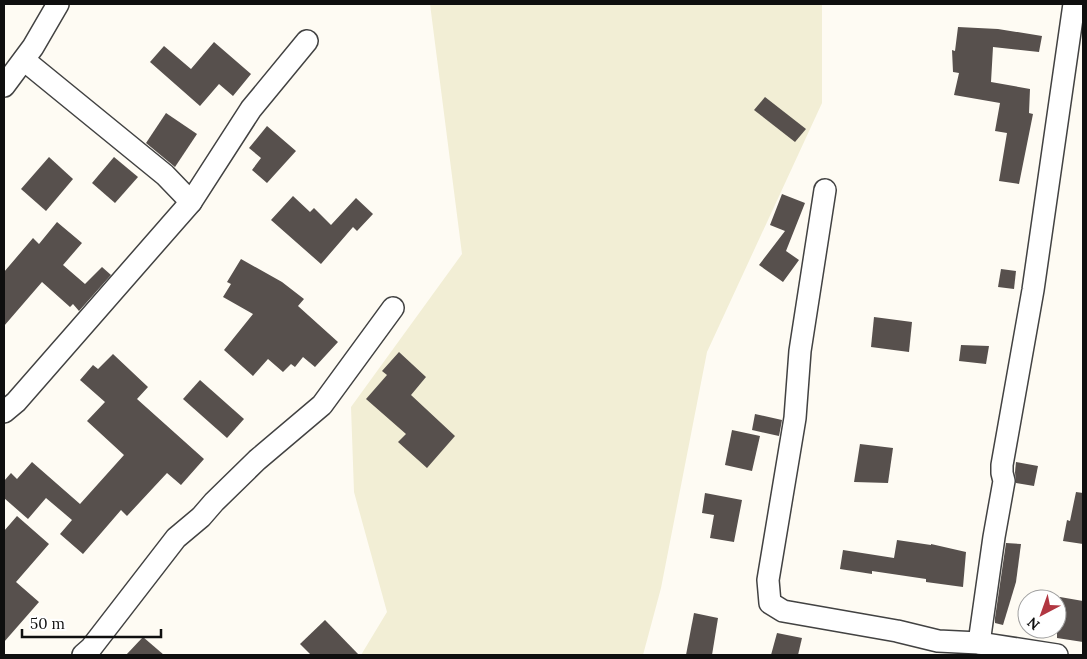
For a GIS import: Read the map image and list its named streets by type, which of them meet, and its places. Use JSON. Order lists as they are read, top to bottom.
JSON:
{
  "scale_bar": "50 m",
  "north": "bottom left"
}
